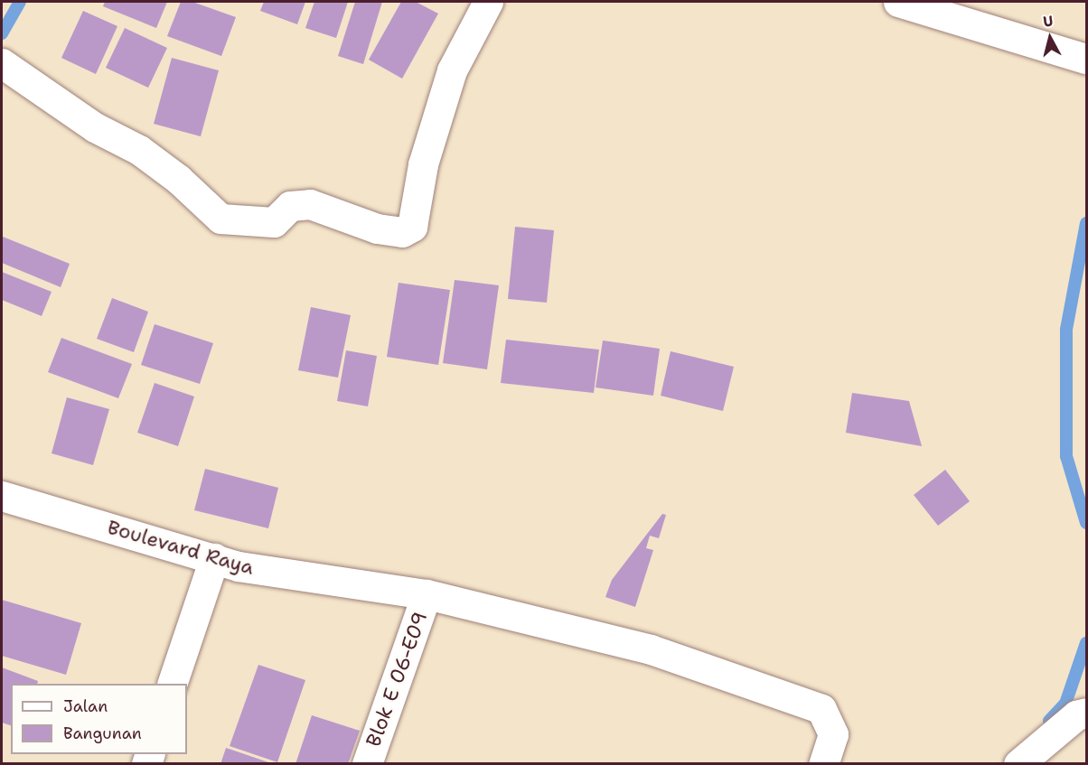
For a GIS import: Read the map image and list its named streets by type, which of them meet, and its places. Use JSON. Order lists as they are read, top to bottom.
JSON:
{
  "streets": {
    "street": ["Boulevard Raya", "Blok E 06-E09"]
  },
  "crossings": [
    ["Boulevard Raya", "Blok E 06-E09"]
  ],
  "legend": ["Jalan", "Bangunan"],
  "north": "top"
}
